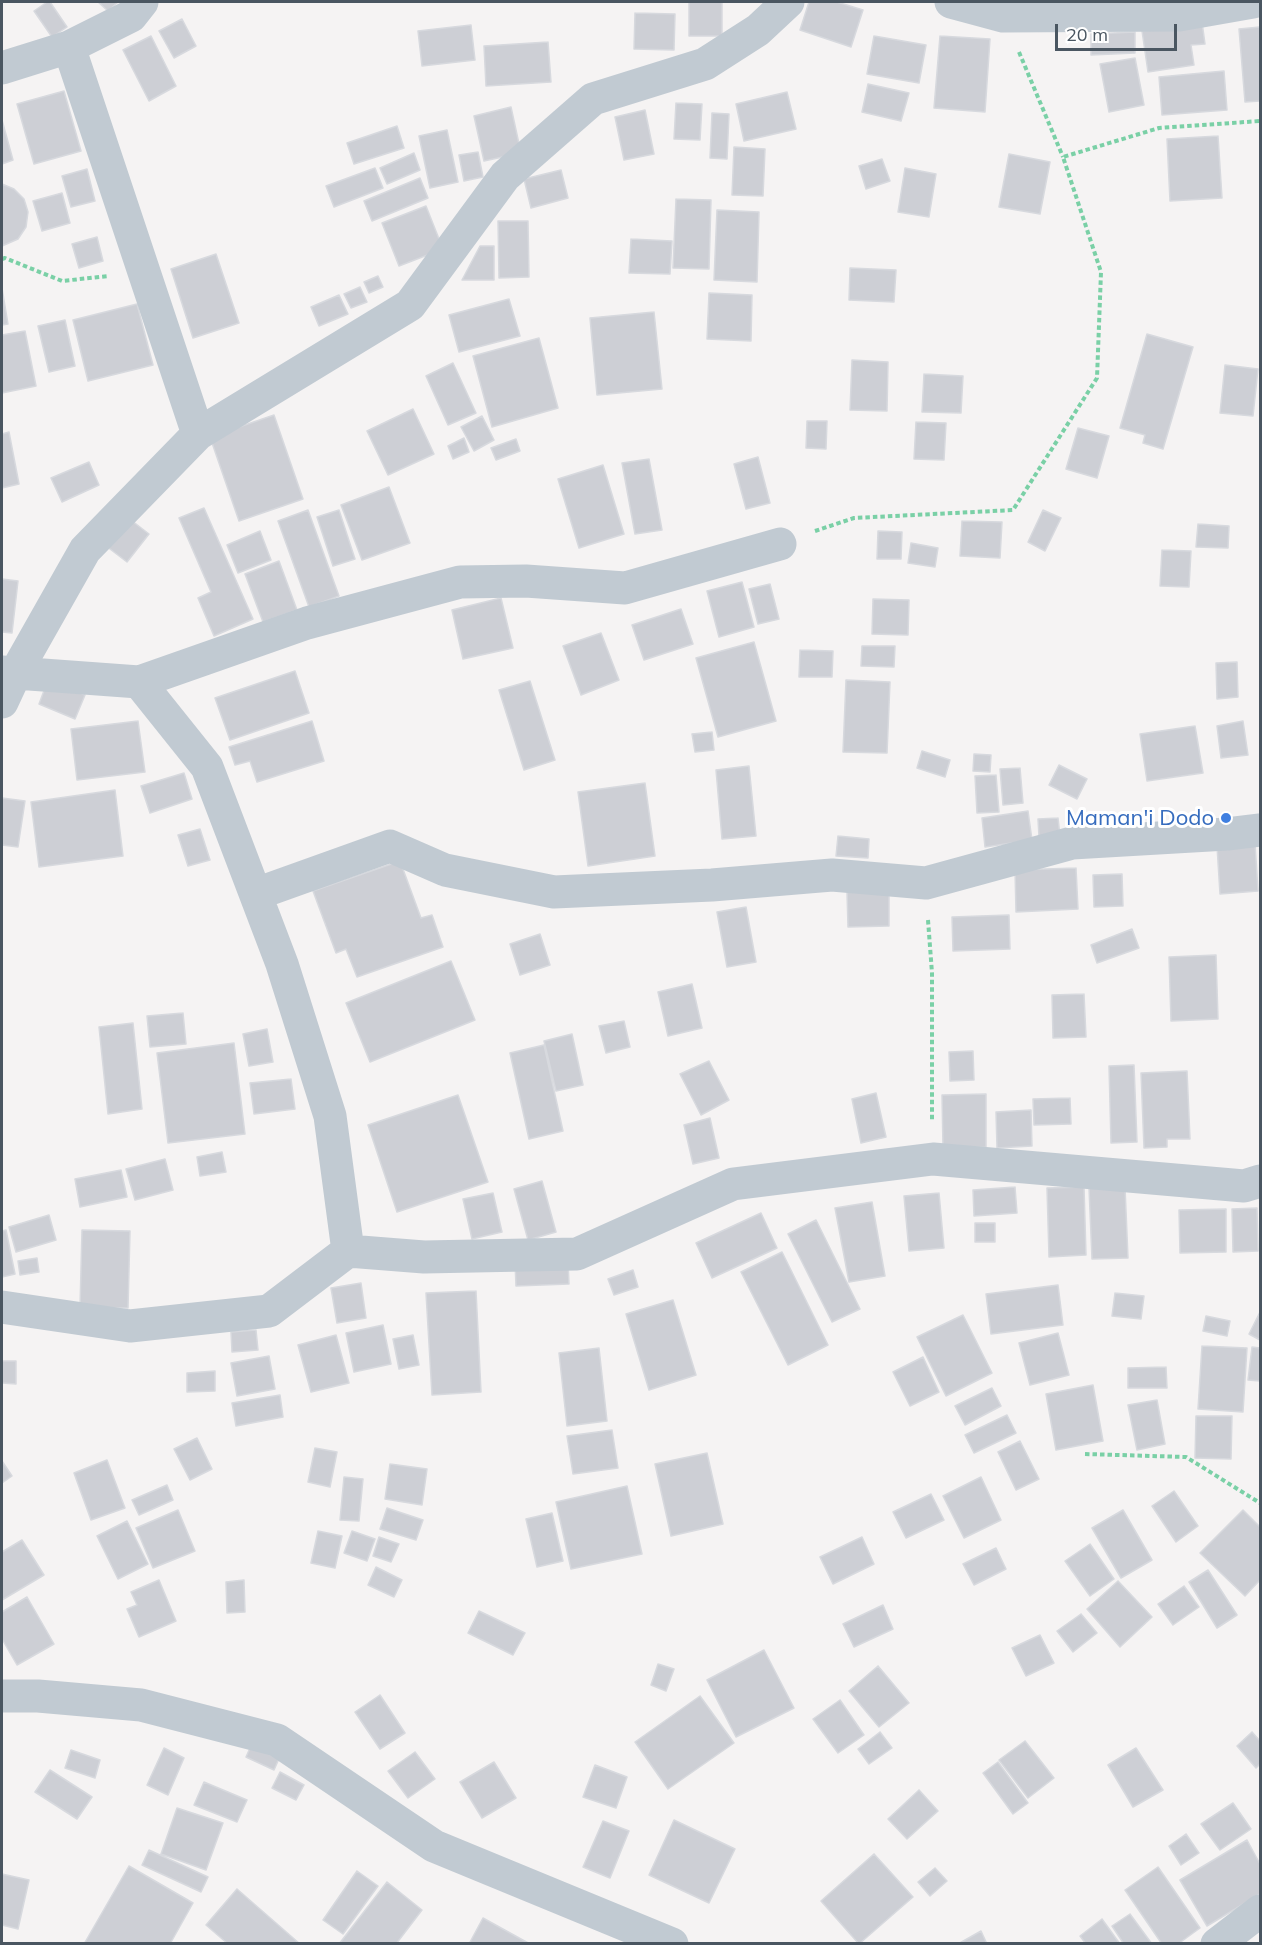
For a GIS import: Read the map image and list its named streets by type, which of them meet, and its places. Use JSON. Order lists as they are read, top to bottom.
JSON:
{
  "places": ["Maman'i Dodo"],
  "scale_bar": "20 m"
}
